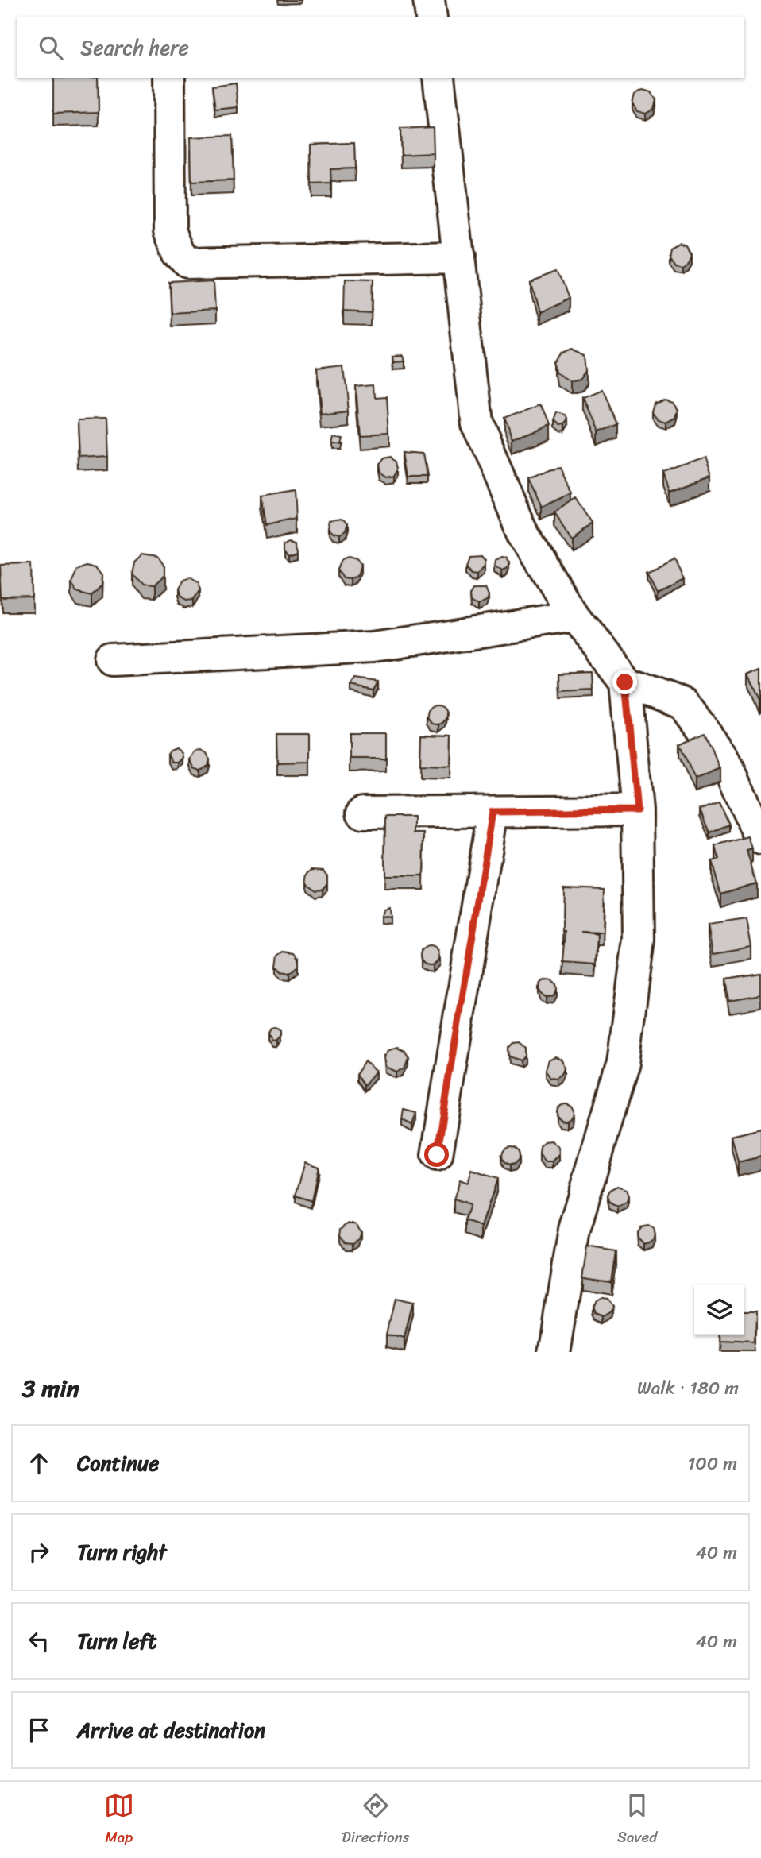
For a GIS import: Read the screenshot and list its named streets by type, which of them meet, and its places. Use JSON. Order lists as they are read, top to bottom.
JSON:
{
  "page": {
    "search": "Search here",
    "heading": ["3 min", "Walk · 180 m"],
    "list": [
      ["Continue", "100 m"],
      ["Turn right", "40 m"],
      ["Turn left", "40 m"],
      "Arrive at destination"
    ],
    "nav": ["Map", "Directions", "Saved"]
  }
}
